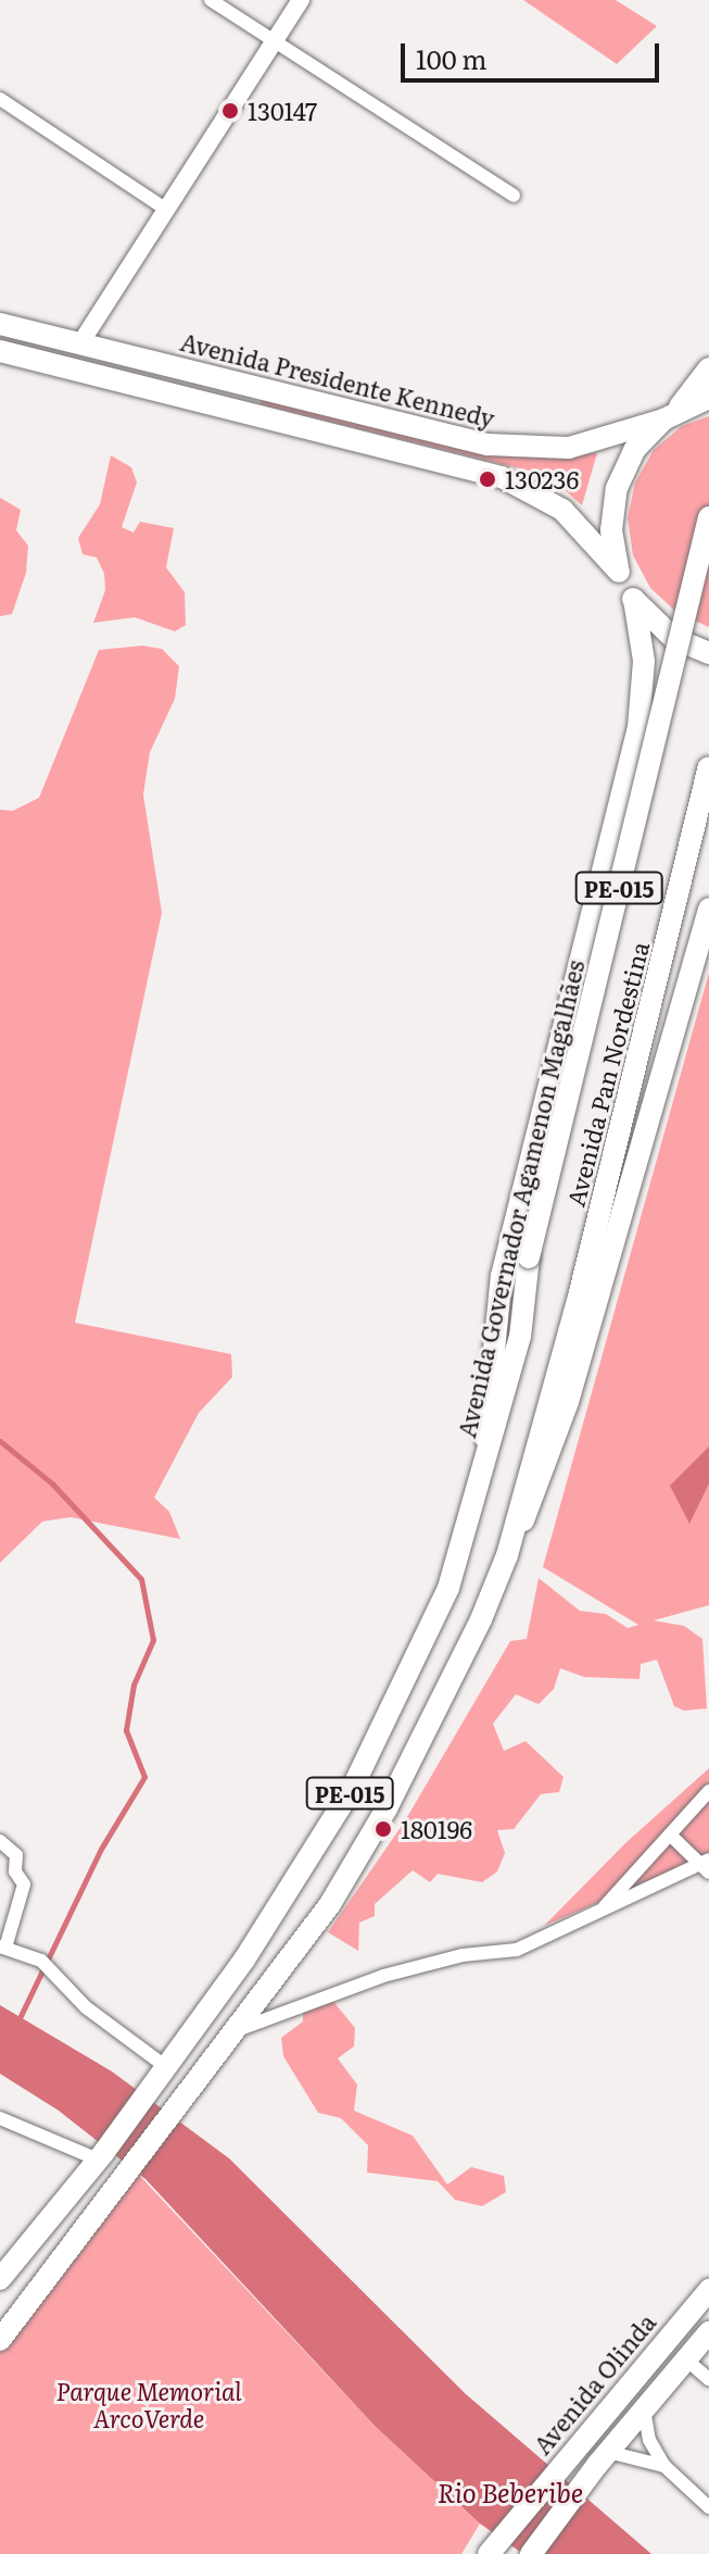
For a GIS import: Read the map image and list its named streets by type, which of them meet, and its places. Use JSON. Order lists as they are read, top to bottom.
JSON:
{
  "streets": {
    "main road": [
      "Avenida Presidente Kennedy",
      "PE-015",
      "Avenida Pan Nordestina",
      "Avenida Governador Agamenon Magalhães",
      "Avenida Olinda"
    ]
  },
  "crossings": [
    ["PE-015", "Avenida Pan Nordestina"]
  ],
  "water": ["Rio Beberibe"],
  "parks": ["Parque Memorial ArcoVerde"],
  "places": ["130147", "130236", "180196"],
  "scale_bar": "100 m"
}
